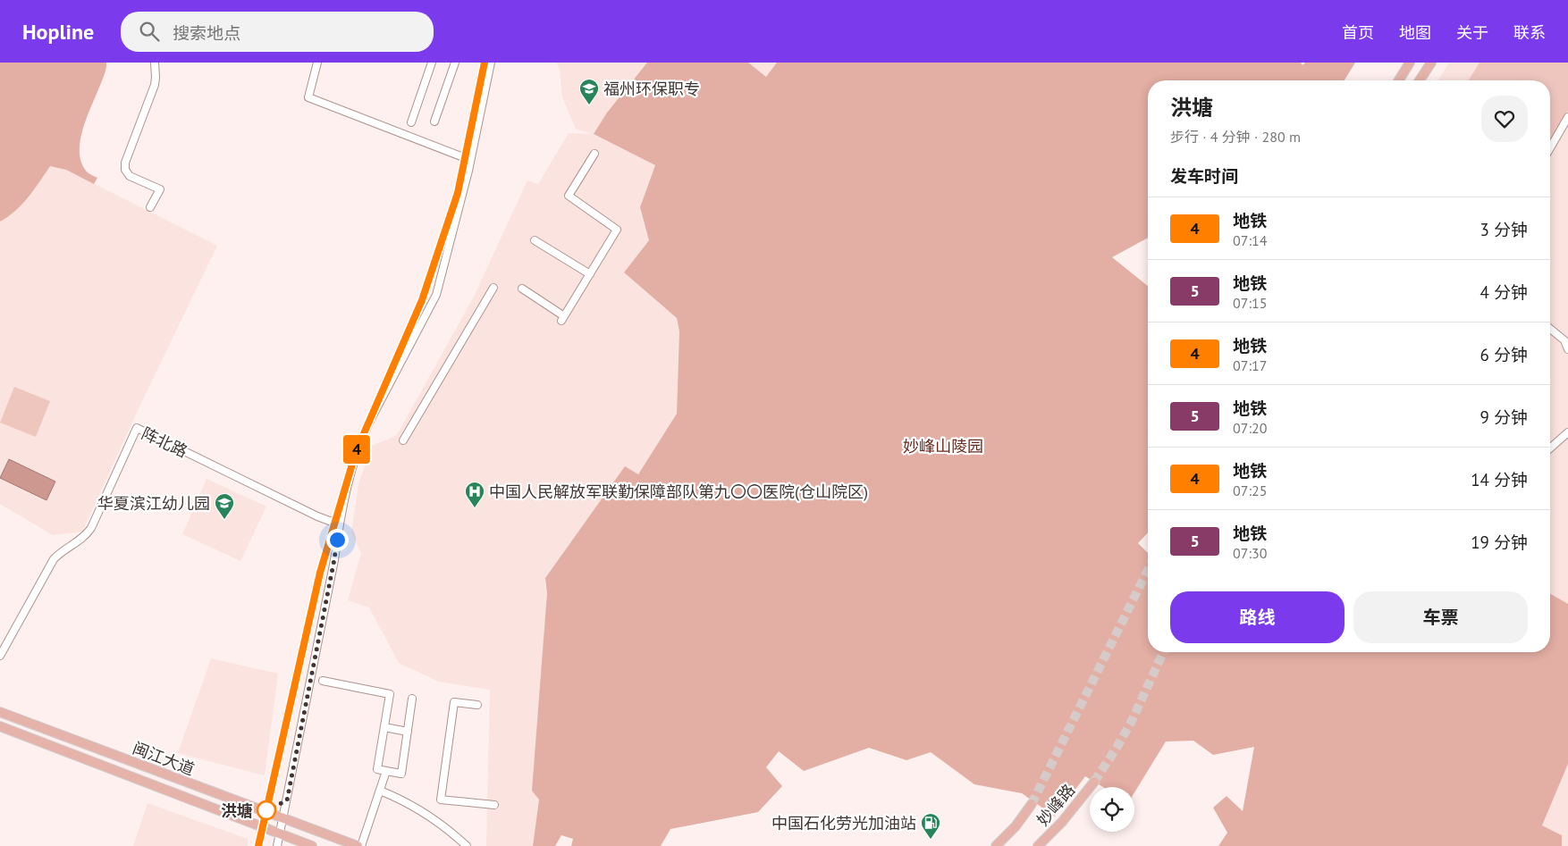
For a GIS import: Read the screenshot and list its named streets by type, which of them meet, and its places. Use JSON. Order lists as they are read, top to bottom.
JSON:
{
  "streets": {
    "main road": ["闽江大道", "妙峰路"],
    "street": ["阵北路"]
  },
  "parks": ["妙峰山陵园"],
  "places": {
    "school or university": ["福州环保职专", "华夏滨江幼儿园"],
    "hospital": ["中国人民解放军联勤保障部队第九〇〇医院(仓山院区)"],
    "other": ["洪塘"],
    "fuel station": ["中国石化劳光加油站"]
  },
  "lines": ["metro line 4"],
  "page": {
    "header": "Hopline",
    "search": "搜索地点",
    "nav": [
      "首页",
      "地图",
      "关于",
      "联系"
    ],
    "on_map": "4",
    "heading": [
      ["洪塘", "步行 · 4 分钟 · 280 m"],
      "发车时间"
    ],
    "list": [
      {
        "mark": "4",
        "name": "地铁",
        "note": "07:14",
        "value": "3 分钟"
      },
      {
        "mark": "5",
        "name": "地铁",
        "note": "07:15",
        "value": "4 分钟"
      },
      {
        "mark": "4",
        "name": "地铁",
        "note": "07:17",
        "value": "6 分钟"
      },
      {
        "mark": "5",
        "name": "地铁",
        "note": "07:20",
        "value": "9 分钟"
      },
      {
        "mark": "4",
        "name": "地铁",
        "note": "07:25",
        "value": "14 分钟"
      },
      {
        "mark": "5",
        "name": "地铁",
        "note": "07:30",
        "value": "19 分钟"
      }
    ],
    "buttons": ["路线", "车票"]
  }
}
